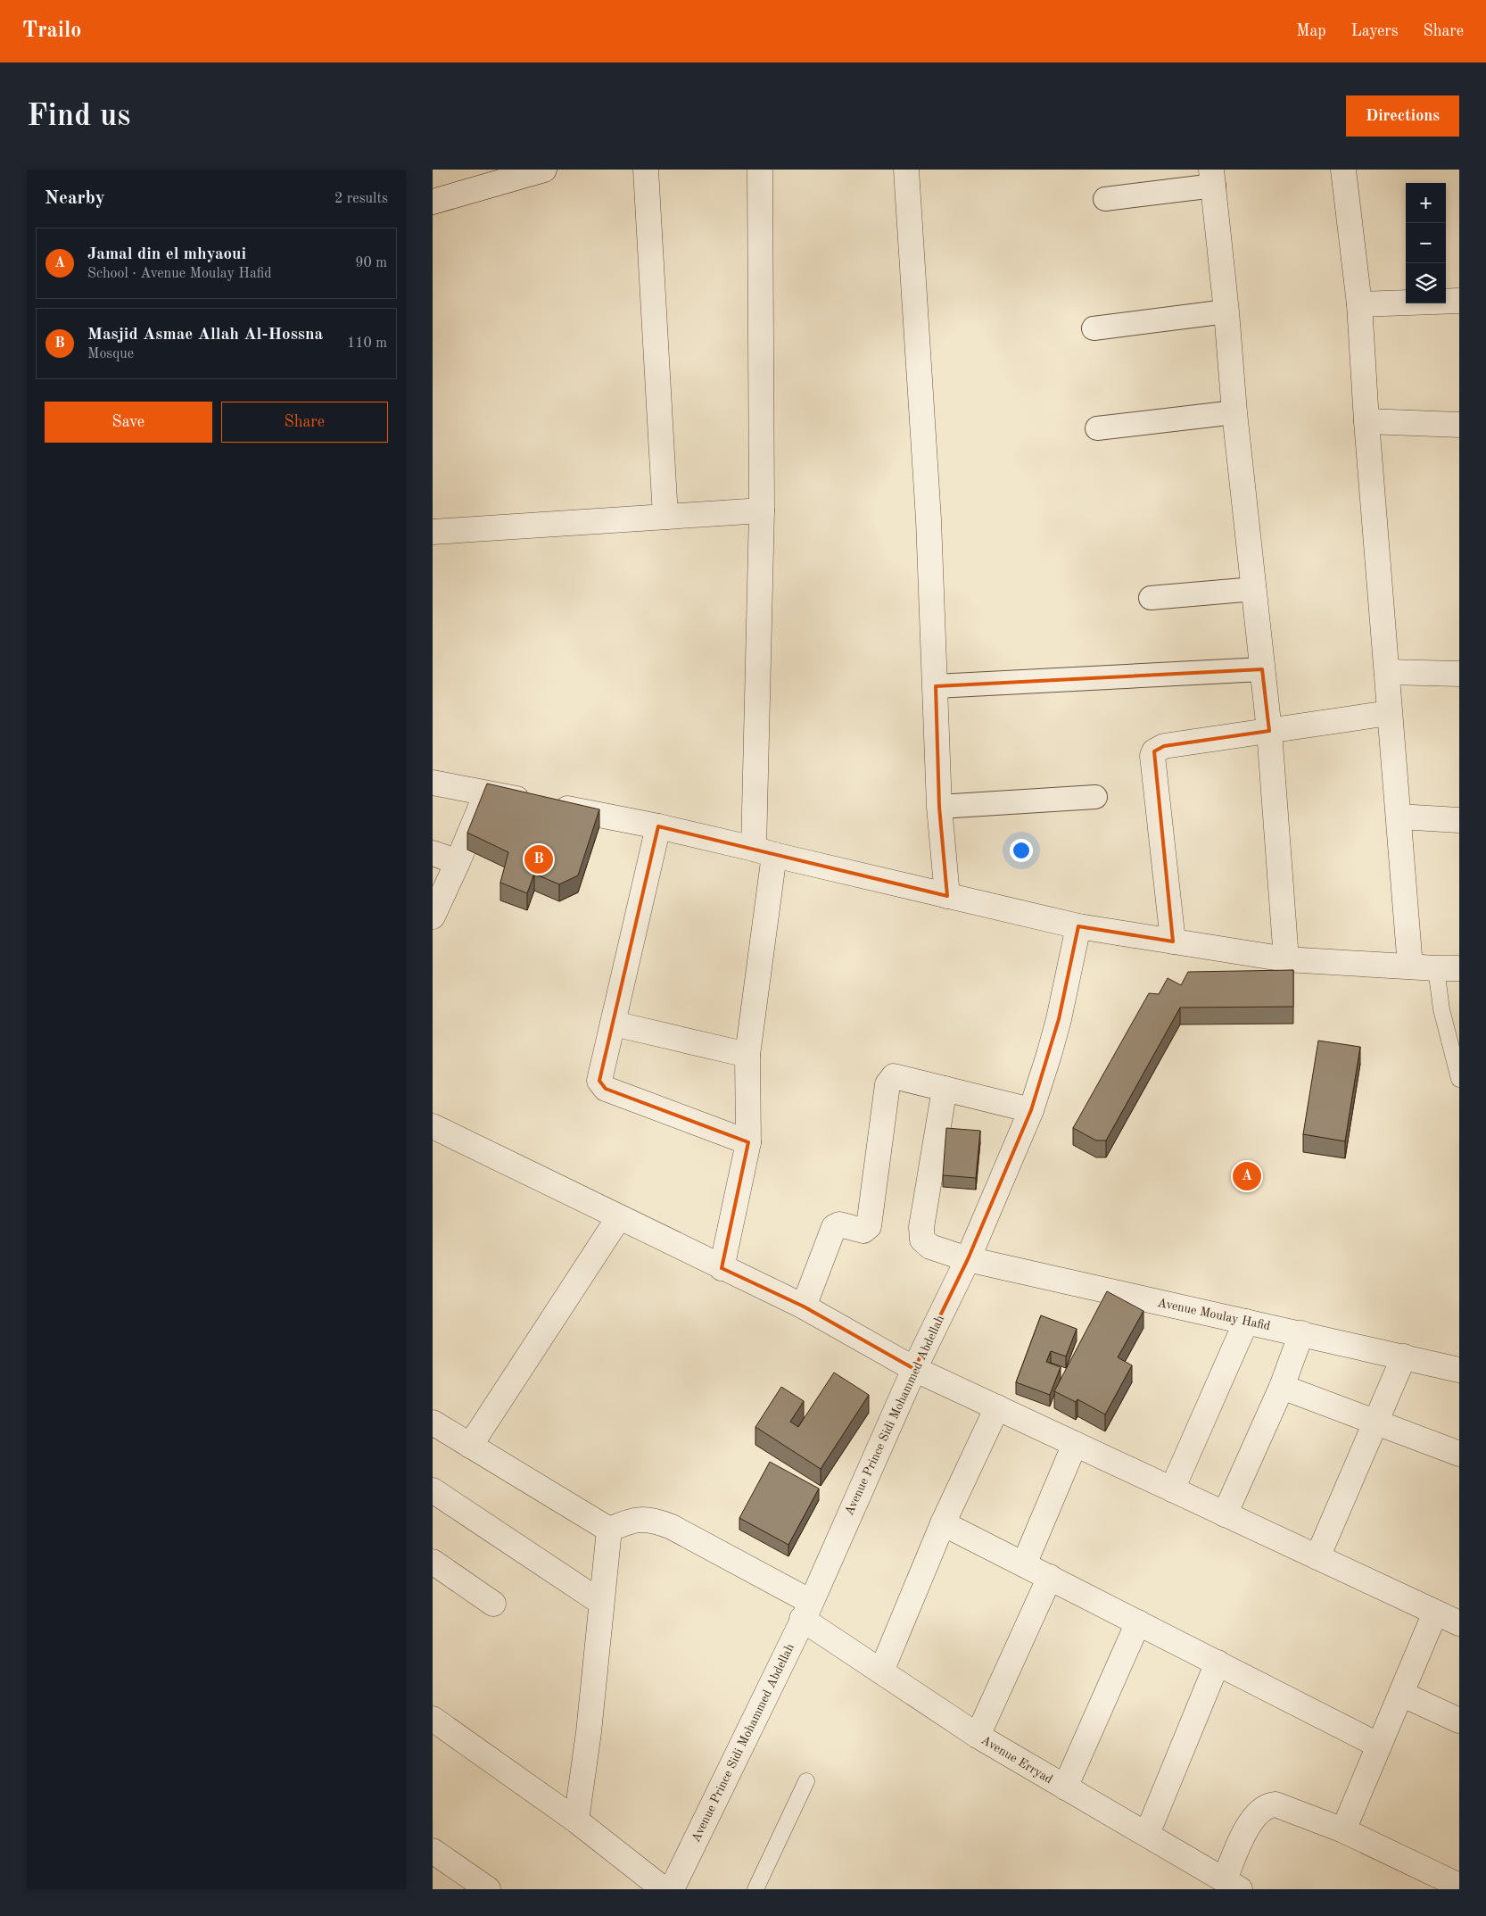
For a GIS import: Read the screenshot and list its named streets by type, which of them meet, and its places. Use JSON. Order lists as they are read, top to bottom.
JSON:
{
  "streets": {
    "street": ["Avenue Moulay Hafid", "Avenue Prince Sidi Mohammed Abdellah", "Avenue Erryad"]
  },
  "crossings": [
    ["Avenue Moulay Hafid", "Avenue Prince Sidi Mohammed Abdellah"],
    ["Avenue Prince Sidi Mohammed Abdellah", "Avenue Erryad"]
  ],
  "page": {
    "header": "Trailo",
    "nav": ["Map", "Layers", "Share"],
    "buttons": [
      "Directions",
      ["Save", "Share"]
    ],
    "title": "Find us",
    "heading": ["Nearby", "2 results"],
    "map_buttons": ["+", "−"],
    "list": [
      {
        "mark": "A",
        "name": "Jamal din el mhyaoui",
        "note": "School · Avenue Moulay Hafid",
        "value": "90 m"
      },
      {
        "mark": "B",
        "name": "Masjid Asmae Allah Al-Hossna",
        "note": "Mosque",
        "value": "110 m"
      }
    ],
    "pins": ["B", "A"]
  }
}
